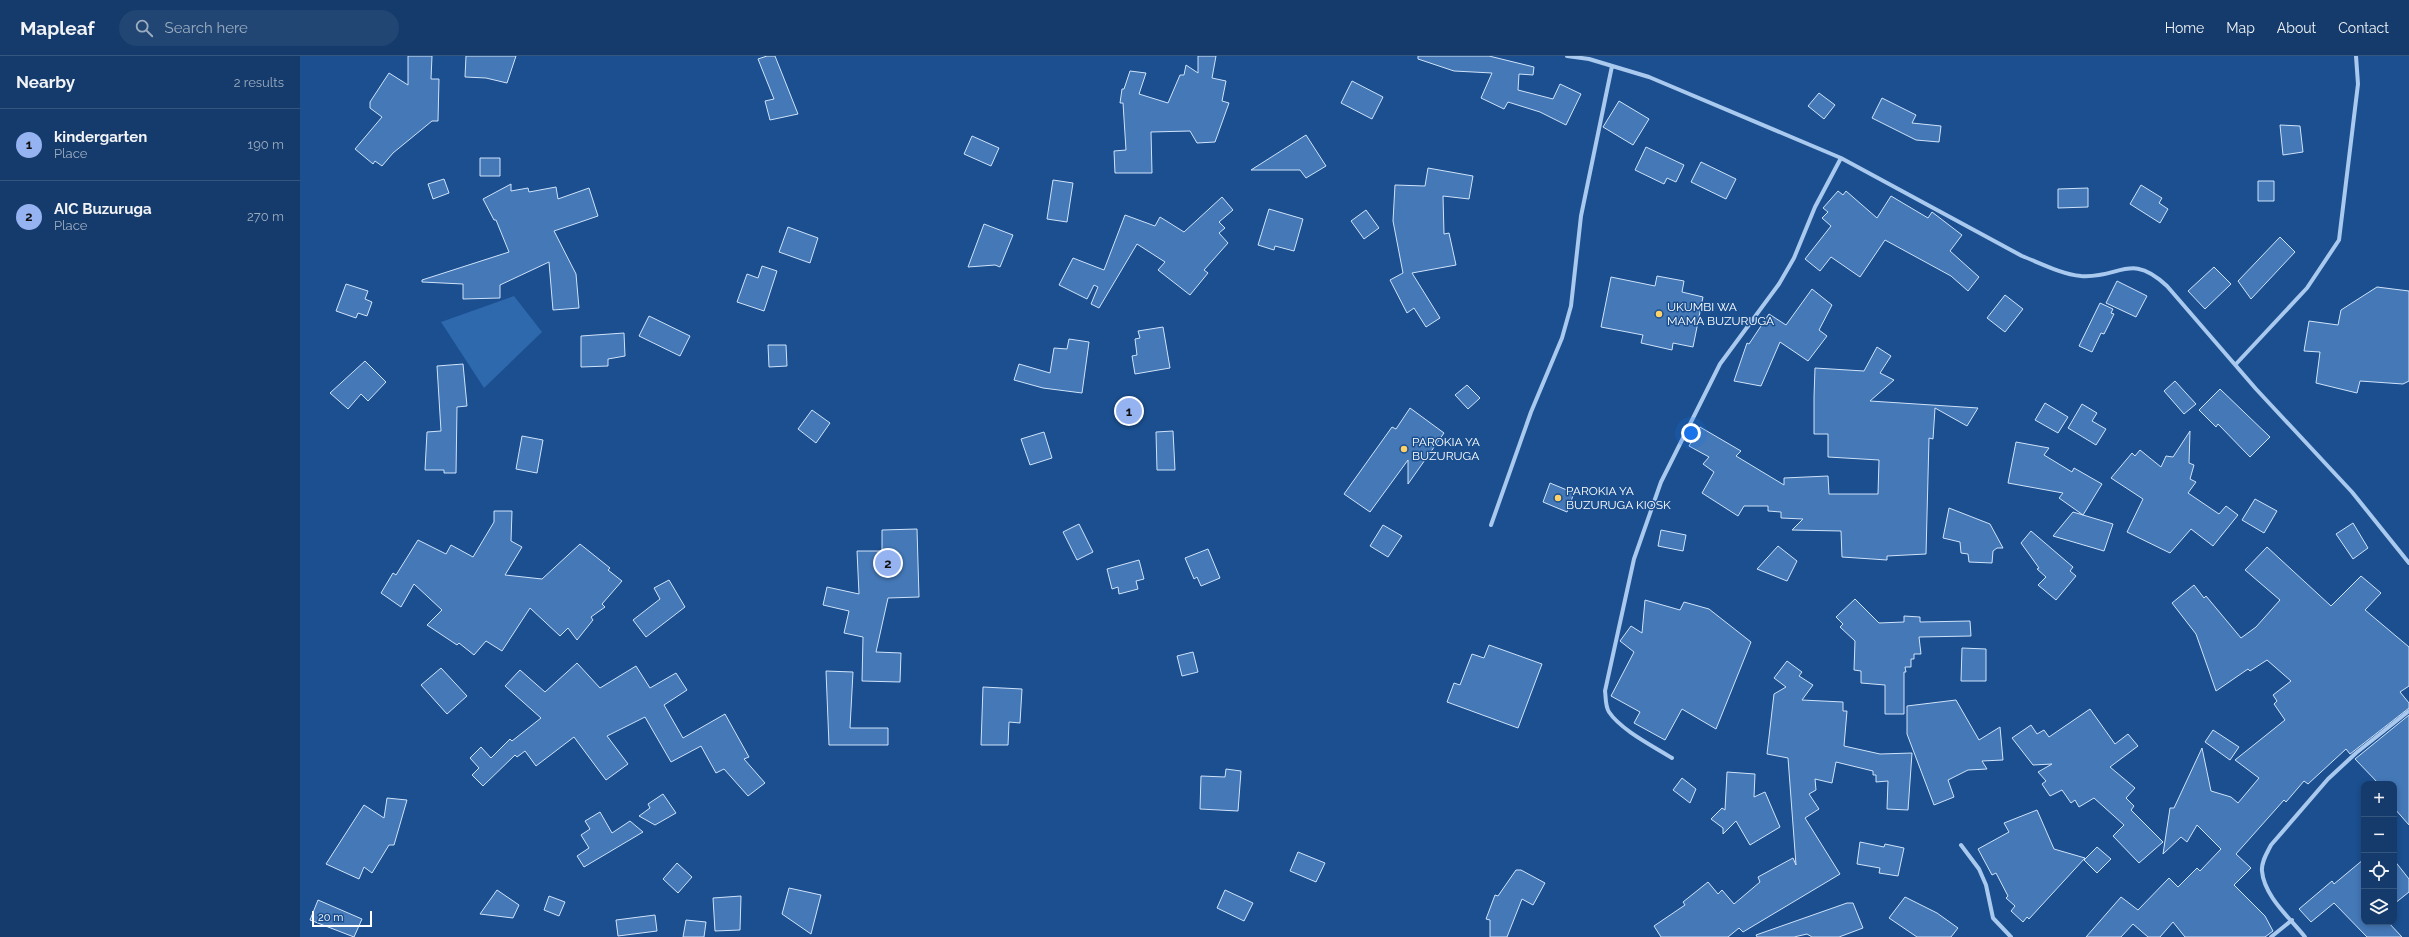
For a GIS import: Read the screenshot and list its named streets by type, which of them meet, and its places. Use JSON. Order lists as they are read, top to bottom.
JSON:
{
  "places": ["UKUMBI WA MAMA BUZURUGA", "PAROKIA YA BUZURUGA", "PAROKIA YA BUZURUGA KIOSK"],
  "scale_bar": "20 m",
  "page": {
    "header": "Mapleaf",
    "search": "Search here",
    "nav": [
      "Home",
      "Map",
      "About",
      "Contact"
    ],
    "heading": ["Nearby", "2 results"],
    "list": [
      {
        "mark": "1",
        "name": "kindergarten",
        "note": "Place",
        "value": "190 m"
      },
      {
        "mark": "2",
        "name": "AIC Buzuruga",
        "note": "Place",
        "value": "270 m"
      }
    ],
    "pins": ["1", "2"],
    "map_buttons": ["+", "−"],
    "scale": "20 m"
  }
}
